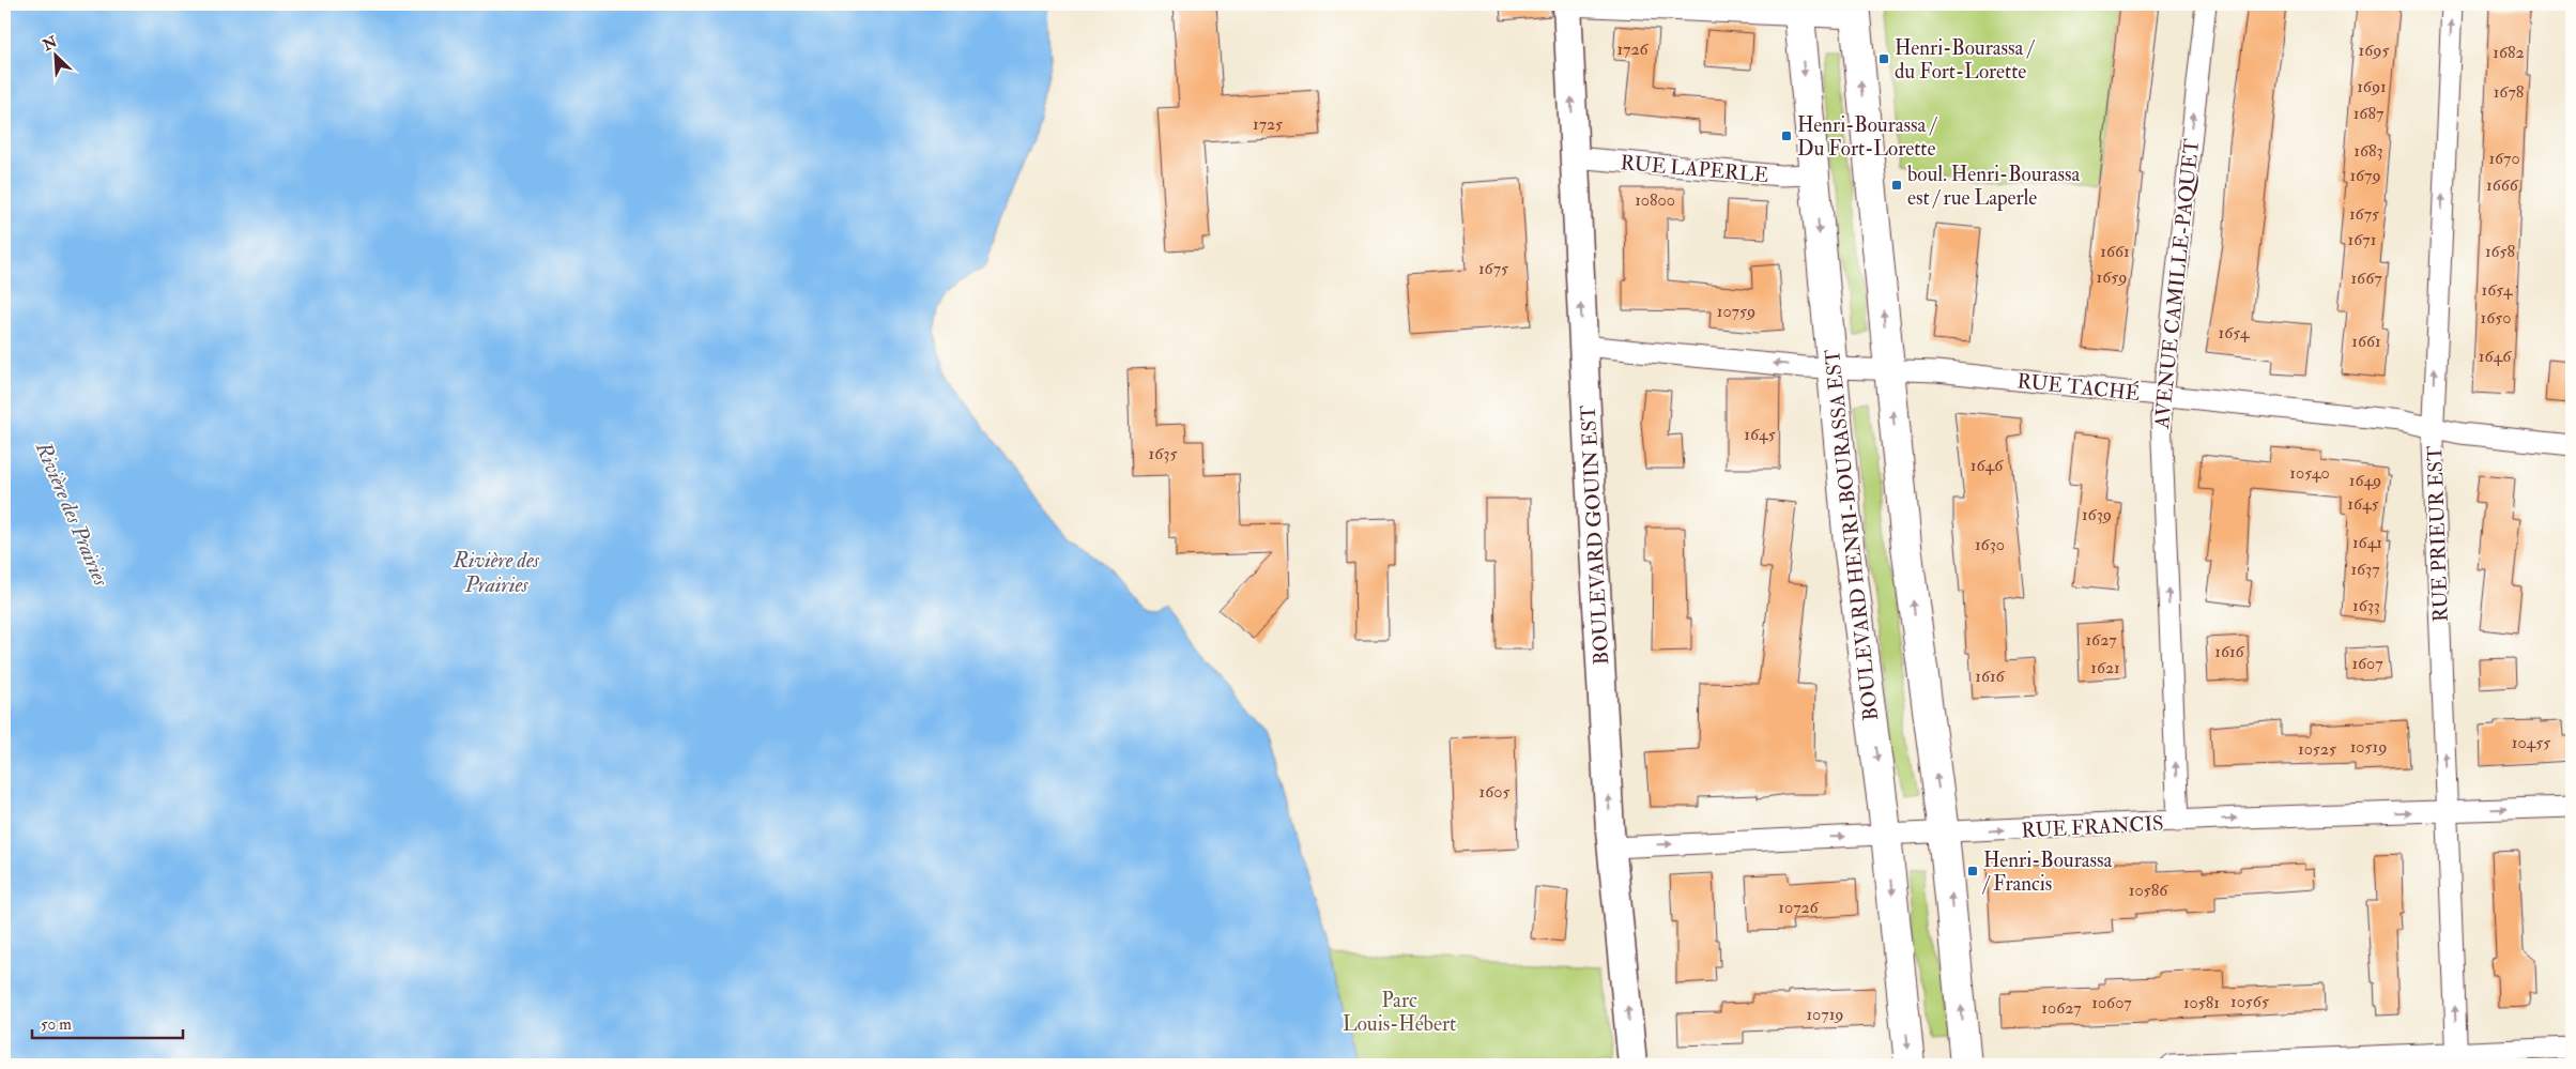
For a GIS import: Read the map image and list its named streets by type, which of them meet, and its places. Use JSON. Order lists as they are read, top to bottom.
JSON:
{
  "streets": {
    "main road": ["BOULEVARD HENRI-BOURASSA EST"],
    "street": [
      "RUE LAPERLE",
      "AVENUE CAMILLE-PAQUET",
      "RUE TACHÉ",
      "RUE PRIEUR EST",
      "BOULEVARD GOUIN EST",
      "RUE FRANCIS"
    ]
  },
  "crossings": [
    ["RUE LAPERLE", "BOULEVARD GOUIN EST"],
    ["RUE LAPERLE", "BOULEVARD HENRI-BOURASSA EST"],
    ["AVENUE CAMILLE-PAQUET", "RUE TACHÉ"],
    ["AVENUE CAMILLE-PAQUET", "RUE FRANCIS"],
    ["RUE TACHÉ", "RUE PRIEUR EST"],
    ["RUE TACHÉ", "BOULEVARD GOUIN EST"],
    ["RUE TACHÉ", "BOULEVARD HENRI-BOURASSA EST"],
    ["RUE PRIEUR EST", "RUE FRANCIS"],
    ["BOULEVARD GOUIN EST", "RUE FRANCIS"],
    ["BOULEVARD HENRI-BOURASSA EST", "RUE FRANCIS"]
  ],
  "one_way": [
    "AVENUE CAMILLE-PAQUET",
    "RUE PRIEUR EST",
    "BOULEVARD GOUIN EST",
    "RUE FRANCIS"
  ],
  "water": ["Rivière des Prairies"],
  "parks": ["Parc Louis-Hébert"],
  "places": {
    "transit": [
      "Henri-Bourassa / du Fort-Lorette",
      "Henri-Bourassa / Du Fort-Lorette",
      "boul. Henri-Bourassa est / rue Laperle",
      "Henri-Bourassa / Francis"
    ]
  },
  "house_numbers": [
    "1726",
    "1695",
    "1682",
    "1691",
    "1678",
    "1687",
    "1725",
    "1683",
    "1670",
    "1679",
    "1666",
    "10800",
    "1675",
    "1671",
    "1661",
    "1658",
    "1675",
    "1659",
    "1667",
    "1654",
    "10759",
    "1650",
    "1654",
    "1661",
    "1646",
    "1645",
    "1635",
    "1646",
    "10540",
    "1649",
    "1645",
    "1639",
    "1641",
    "1630",
    "1637",
    "1633",
    "1627",
    "1616",
    "1607",
    "1621",
    "1616",
    "10455",
    "10519",
    "10525",
    "1605",
    "10586",
    "10726",
    "10565",
    "10607",
    "10581",
    "10627",
    "10719"
  ],
  "scale_bar": "50 m",
  "north": "top left"
}
